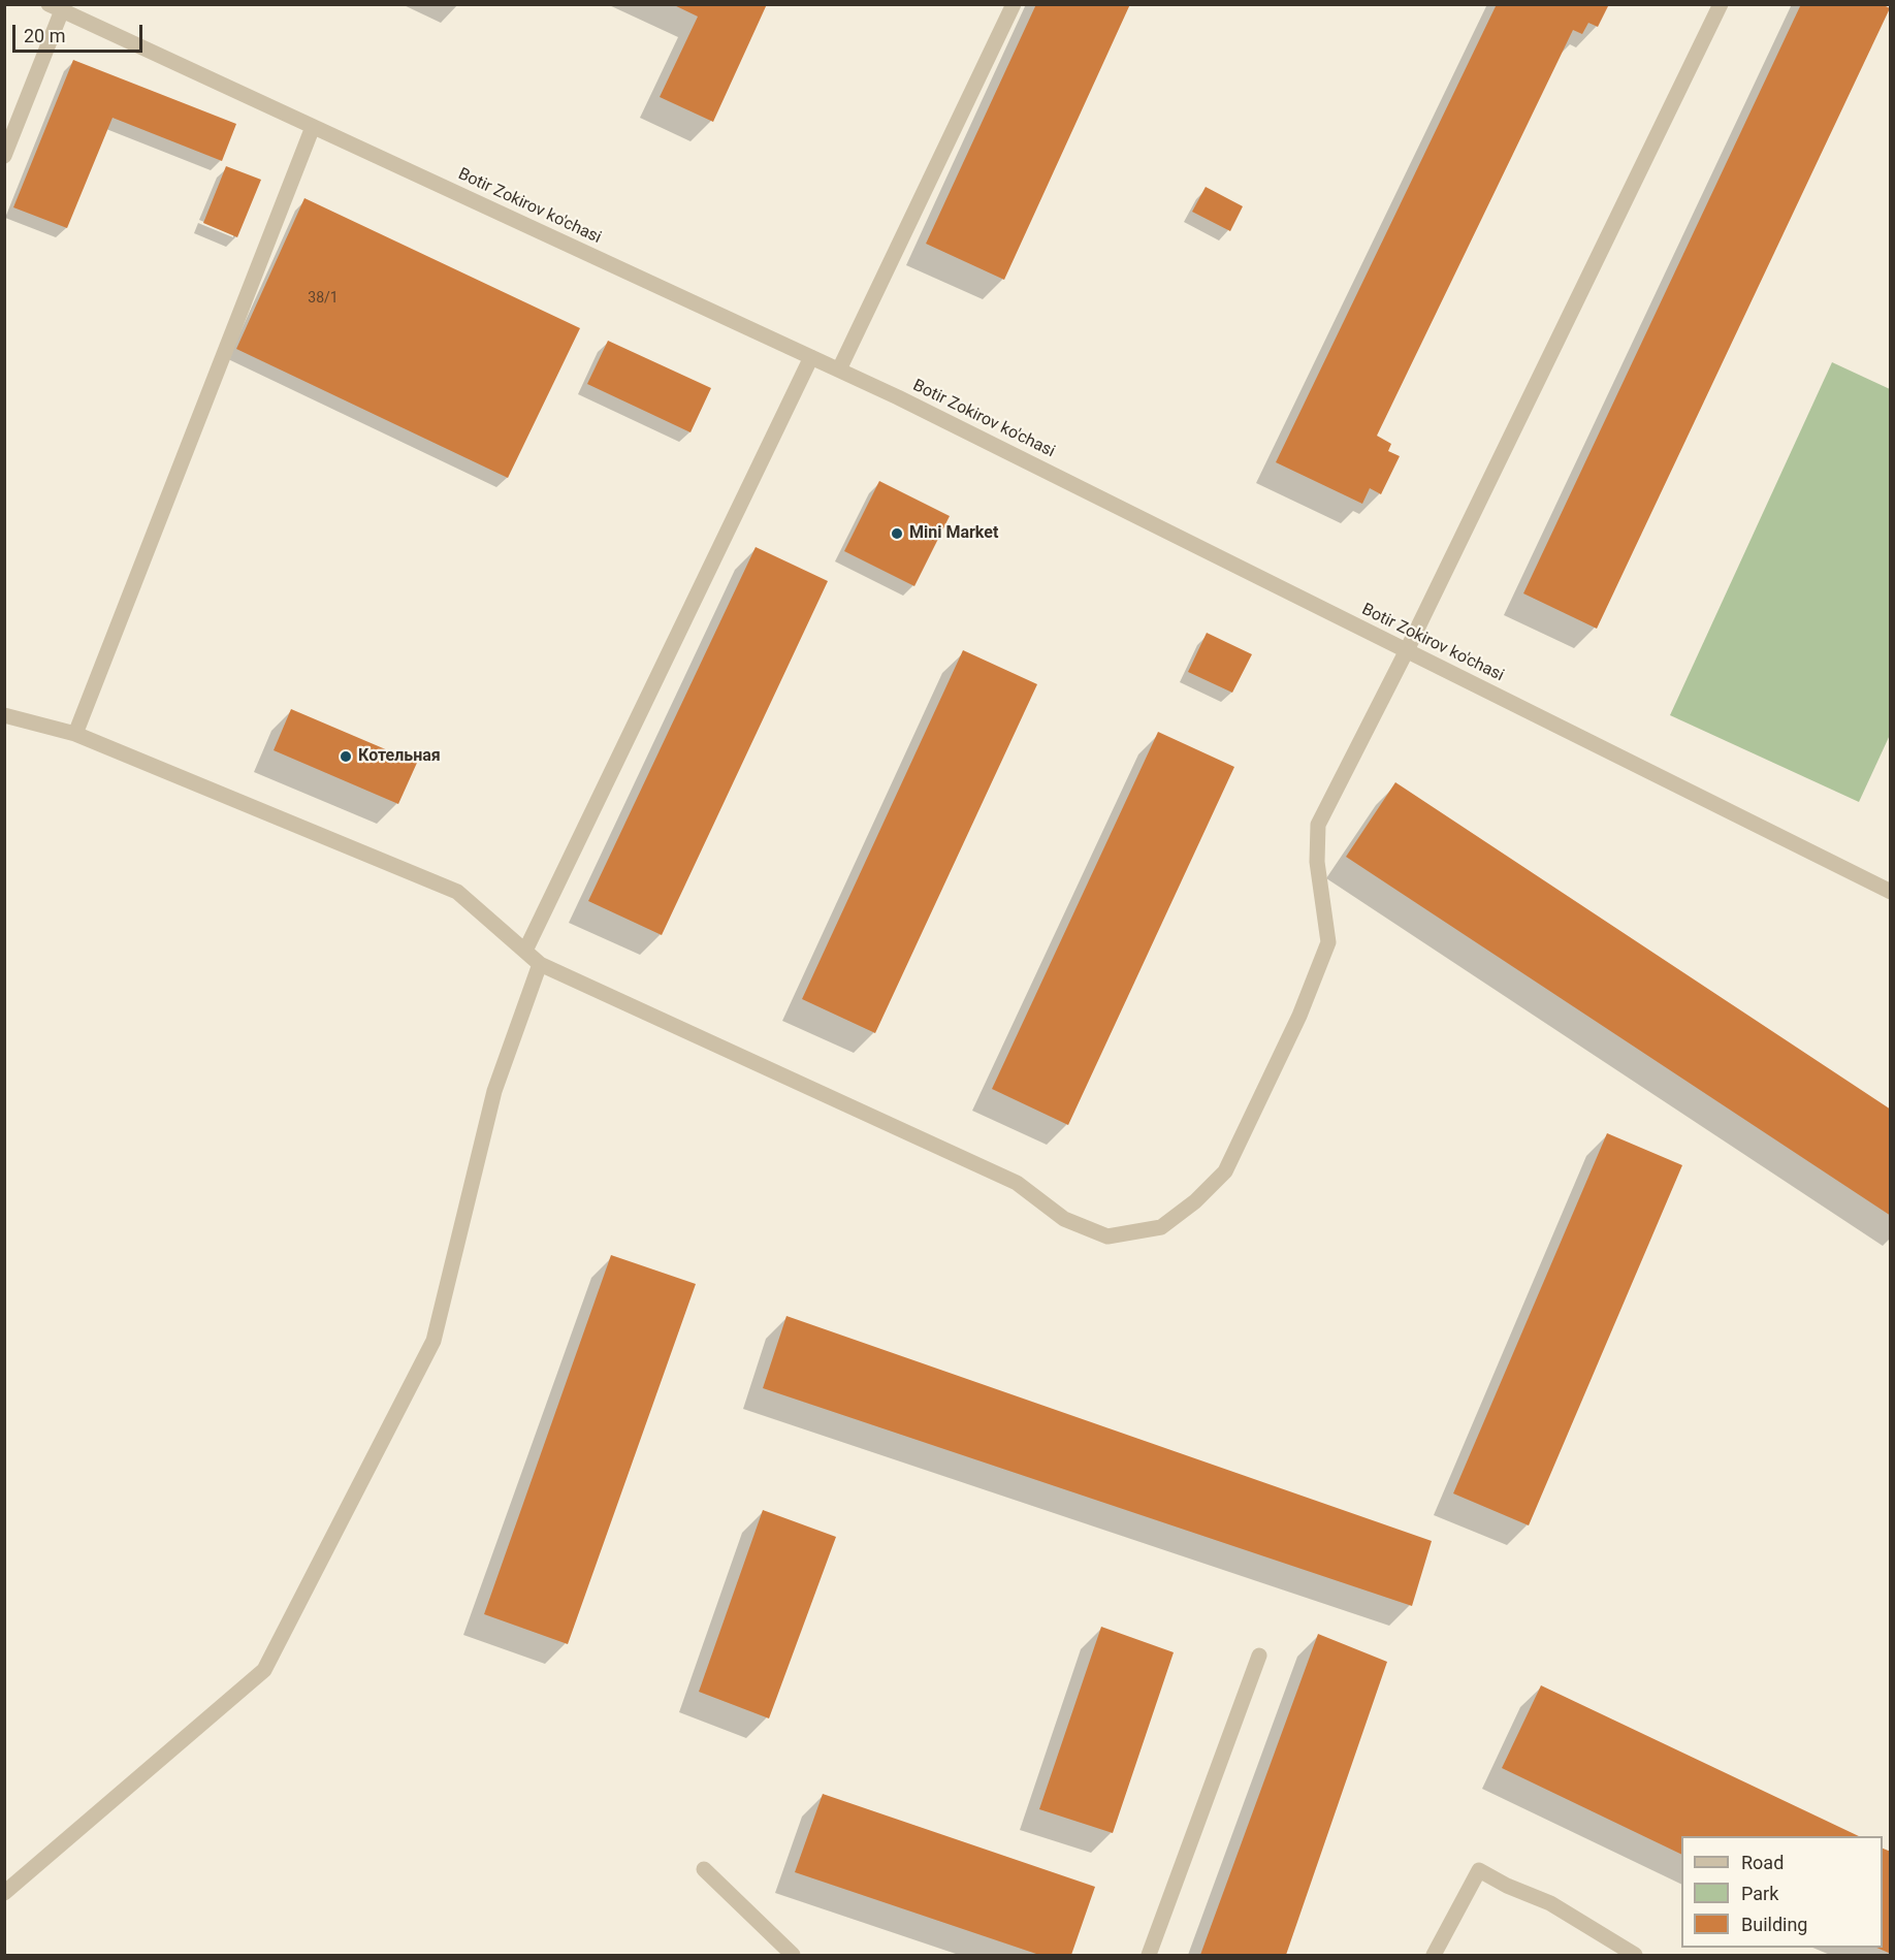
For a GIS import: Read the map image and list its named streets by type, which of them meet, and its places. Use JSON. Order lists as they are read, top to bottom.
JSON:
{
  "streets": {
    "street": ["Botir Zokirov ko'chasi"]
  },
  "places": ["Mini Market", "Котельная"],
  "house_numbers": ["38/1"],
  "legend": ["Road", "Park", "Building"],
  "scale_bar": "20 m"
}
